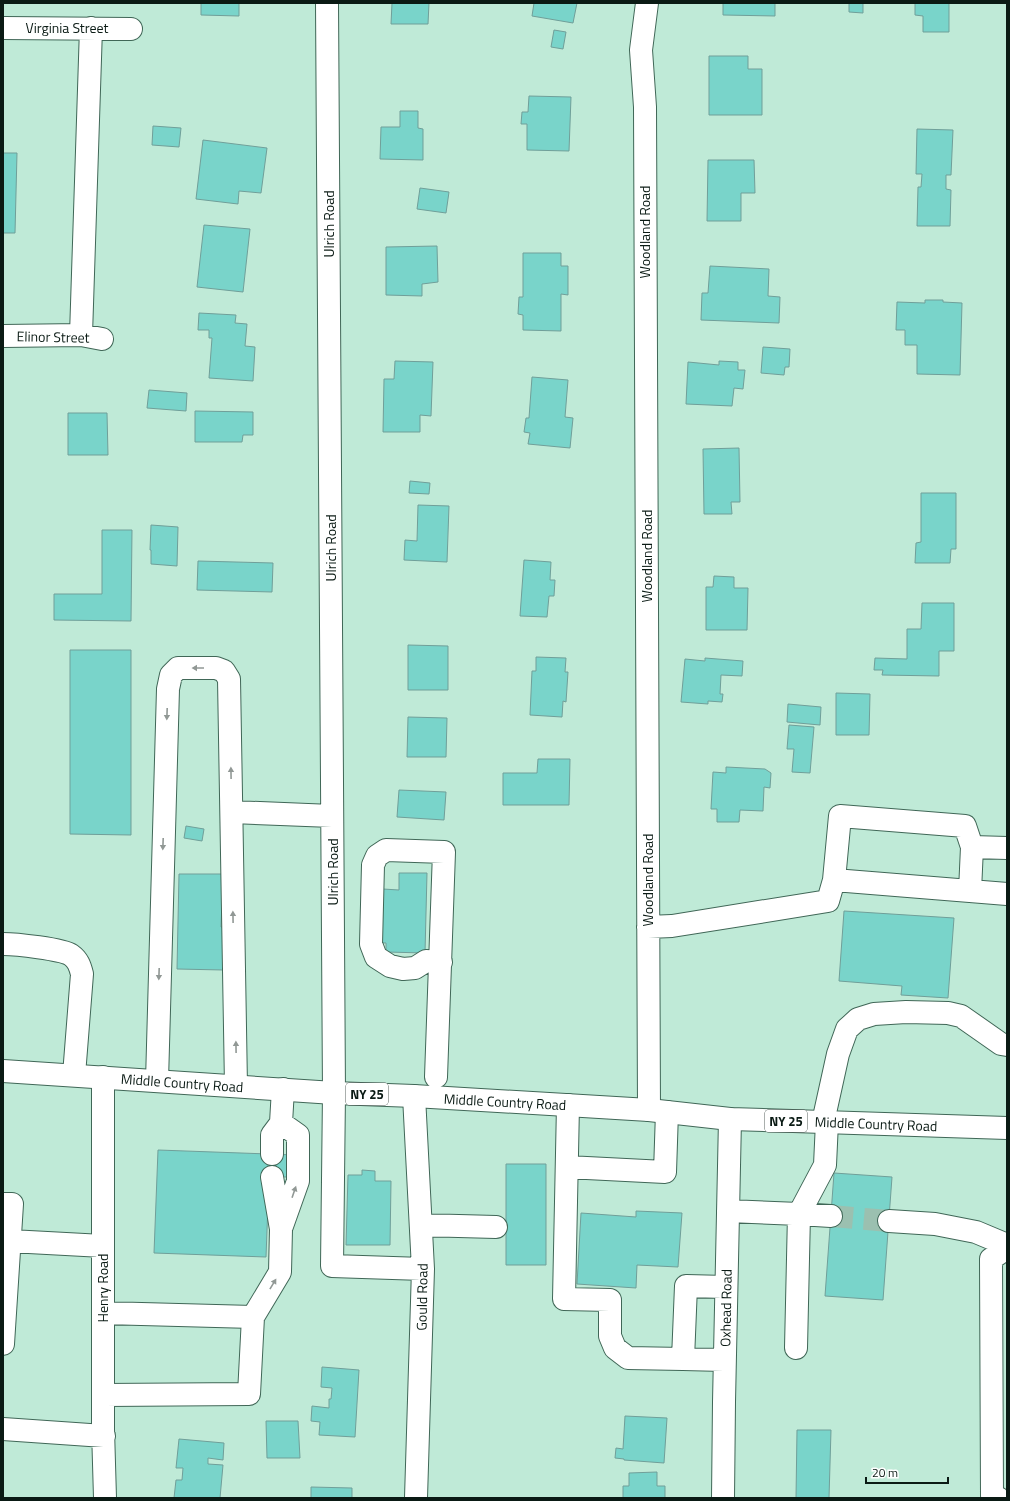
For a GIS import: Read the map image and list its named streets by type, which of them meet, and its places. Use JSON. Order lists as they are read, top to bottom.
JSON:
{
  "streets": {
    "street": [
      "Virginia Street",
      "Ulrich Road",
      "Woodland Road",
      "Elinor Street",
      "Middle Country Road",
      "NY 25",
      "Henry Road",
      "Gould Road",
      "Oxhead Road"
    ]
  },
  "crossings": [
    ["Virginia Street", "Elinor Street"],
    ["Ulrich Road", "Middle Country Road"],
    ["Ulrich Road", "Gould Road"],
    ["Woodland Road", "Middle Country Road"],
    ["Middle Country Road", "Henry Road"],
    ["Middle Country Road", "Gould Road"],
    ["Middle Country Road", "Oxhead Road"]
  ],
  "scale_bar": "20 m"
}
